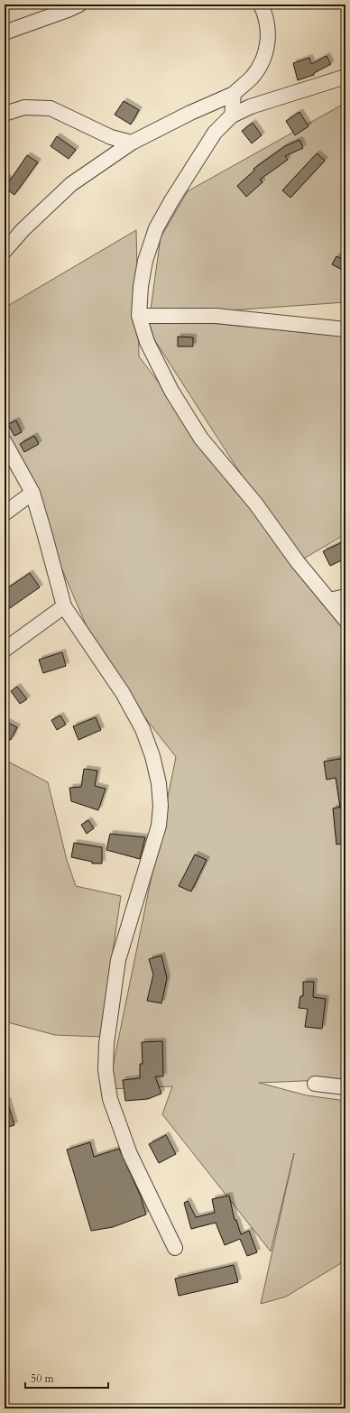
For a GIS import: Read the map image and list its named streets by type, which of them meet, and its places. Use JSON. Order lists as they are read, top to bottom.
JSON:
{
  "scale_bar": "50 m"
}
